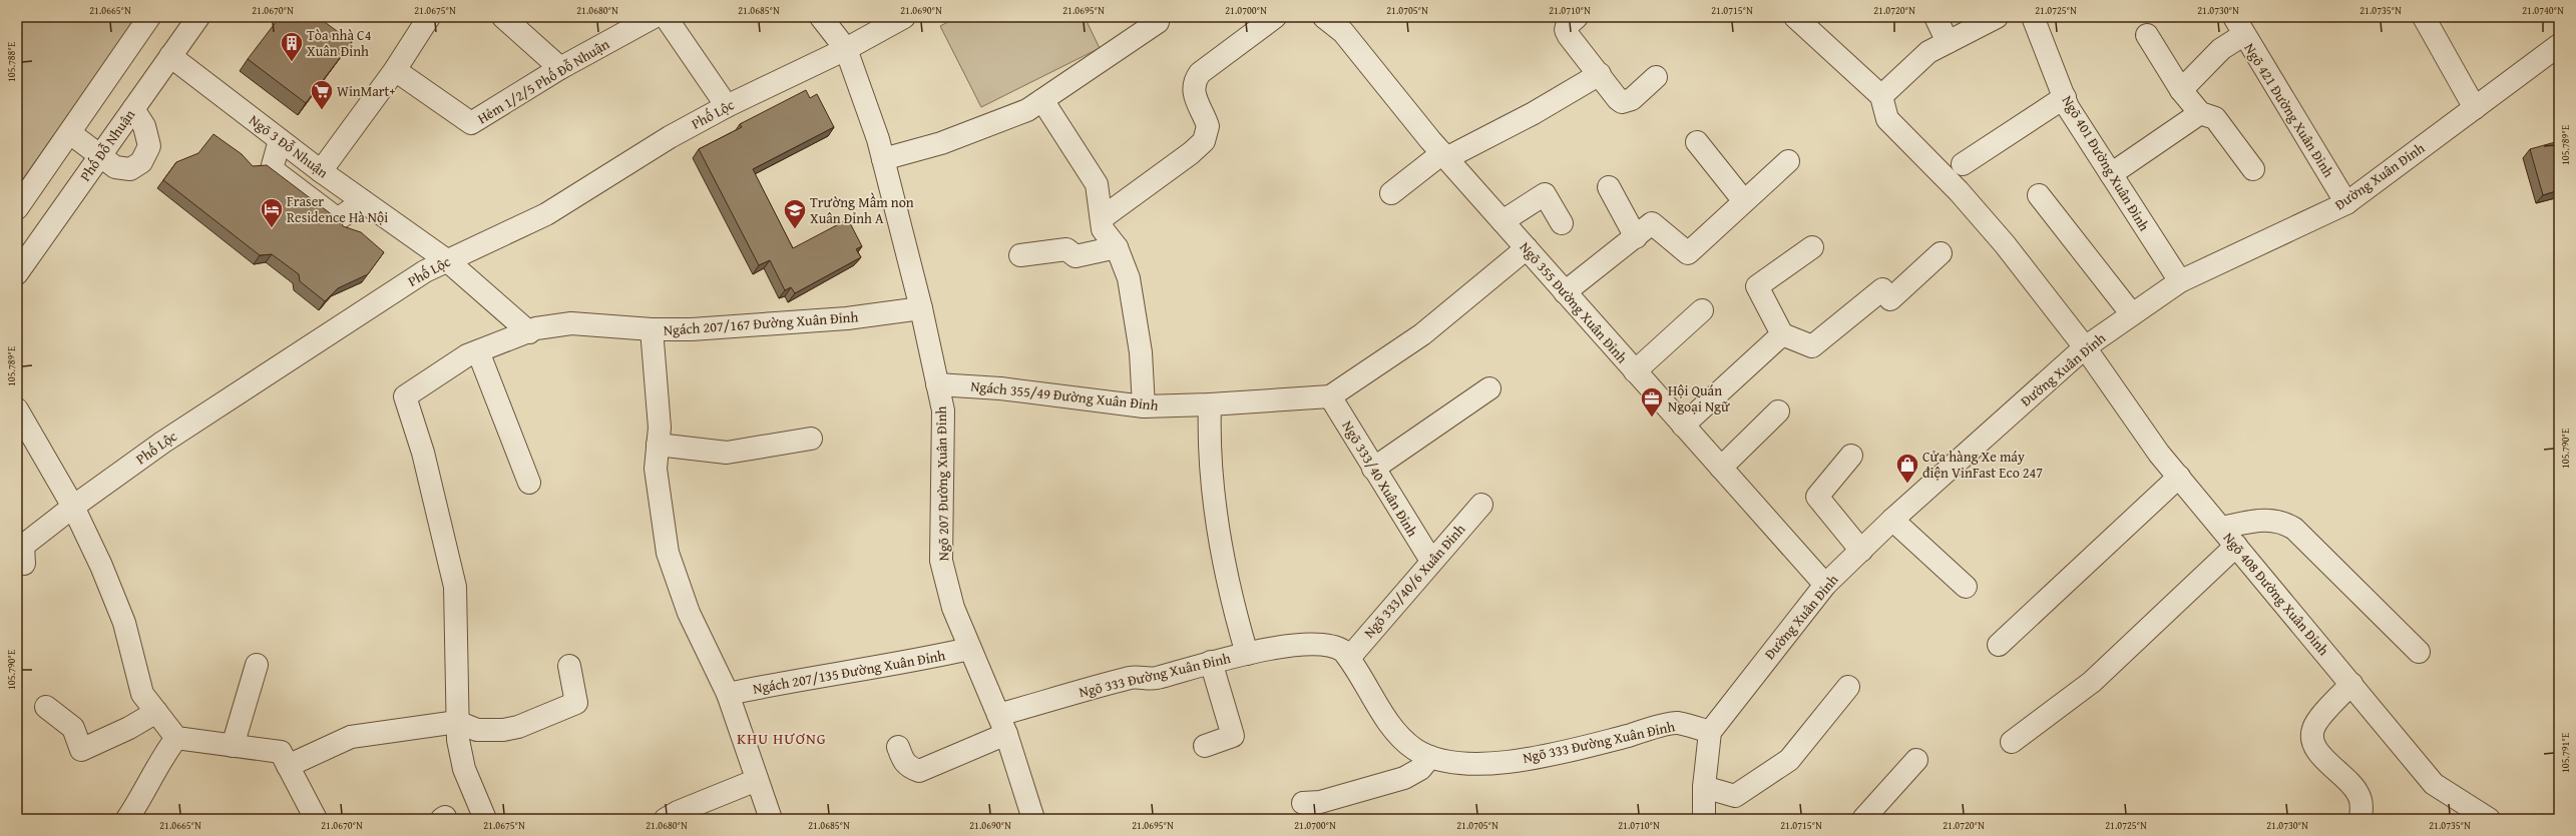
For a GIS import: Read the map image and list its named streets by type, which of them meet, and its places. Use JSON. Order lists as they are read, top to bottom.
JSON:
{
  "streets": {
    "street": [
      "Hẻm 1/2/5 Phố Đỗ Nhuận",
      "Ngõ 421 Đường Xuân Đỉnh",
      "Phố Lộc",
      "Phố Đỗ Nhuận",
      "Ngõ 3 Đỗ Nhuận",
      "Ngõ 401 Đường Xuân Đỉnh",
      "Đường Xuân Đỉnh",
      "Ngõ 355 Đường Xuân Đỉnh",
      "Ngách 207/167 Đường Xuân Đỉnh",
      "Ngách 355/49 Đường Xuân Đỉnh",
      "Ngõ 333/40 Xuân Đỉnh",
      "Ngõ 207 Đường Xuân Đỉnh",
      "Ngõ 333/40/6 Xuân Đỉnh",
      "Ngõ 408 Đường Xuân Đỉnh",
      "Ngách 207/135 Đường Xuân Đỉnh",
      "Ngõ 333 Đường Xuân Đỉnh"
    ]
  },
  "crossings": [
    ["Ngõ 421 Đường Xuân Đỉnh", "Đường Xuân Đỉnh"],
    ["Phố Lộc", "Ngõ 3 Đỗ Nhuận"],
    ["Phố Lộc", "Ngõ 207 Đường Xuân Đỉnh"],
    ["Phố Đỗ Nhuận", "Ngõ 3 Đỗ Nhuận"],
    ["Ngõ 3 Đỗ Nhuận", "Ngách 207/167 Đường Xuân Đỉnh"],
    ["Ngõ 401 Đường Xuân Đỉnh", "Đường Xuân Đỉnh"],
    ["Đường Xuân Đỉnh", "Ngõ 355 Đường Xuân Đỉnh"],
    ["Đường Xuân Đỉnh", "Ngõ 408 Đường Xuân Đỉnh"],
    ["Đường Xuân Đỉnh", "Ngõ 333 Đường Xuân Đỉnh"],
    ["Ngách 207/167 Đường Xuân Đỉnh", "Ngõ 207 Đường Xuân Đỉnh"],
    ["Ngách 355/49 Đường Xuân Đỉnh", "Ngõ 333/40 Xuân Đỉnh"],
    ["Ngách 355/49 Đường Xuân Đỉnh", "Ngõ 207 Đường Xuân Đỉnh"],
    ["Ngõ 333/40 Xuân Đỉnh", "Ngõ 333/40/6 Xuân Đỉnh"],
    ["Ngõ 207 Đường Xuân Đỉnh", "Ngách 207/135 Đường Xuân Đỉnh"],
    ["Ngõ 207 Đường Xuân Đỉnh", "Ngõ 333 Đường Xuân Đỉnh"],
    ["Ngõ 333/40/6 Xuân Đỉnh", "Ngõ 333 Đường Xuân Đỉnh"]
  ],
  "districts": ["KHU HƯƠNG"],
  "places": {
    "building": ["Tòa nhà C4 Xuân Đỉnh"],
    "supermarket": ["WinMart+"],
    "hotel": ["Fraser Residence Hà Nội"],
    "school or university": ["Trường Mầm non Xuân Đỉnh A"],
    "office": ["Hội Quán Ngoại Ngữ"],
    "shop": ["Cửa hàng Xe máy điện VinFast Eco 247"]
  },
  "coordinates": [
    "21.0665°N",
    "21.0670°N",
    "21.0675°N",
    "21.0680°N",
    "21.0685°N",
    "21.0690°N",
    "21.0695°N",
    "21.0700°N",
    "21.0705°N",
    "21.0710°N",
    "21.0715°N",
    "21.0720°N",
    "21.0725°N",
    "21.0730°N",
    "21.0735°N",
    "21.0740°N",
    "105.788°E",
    "105.789°E",
    "105.790°E",
    "105.791°E"
  ]
}
